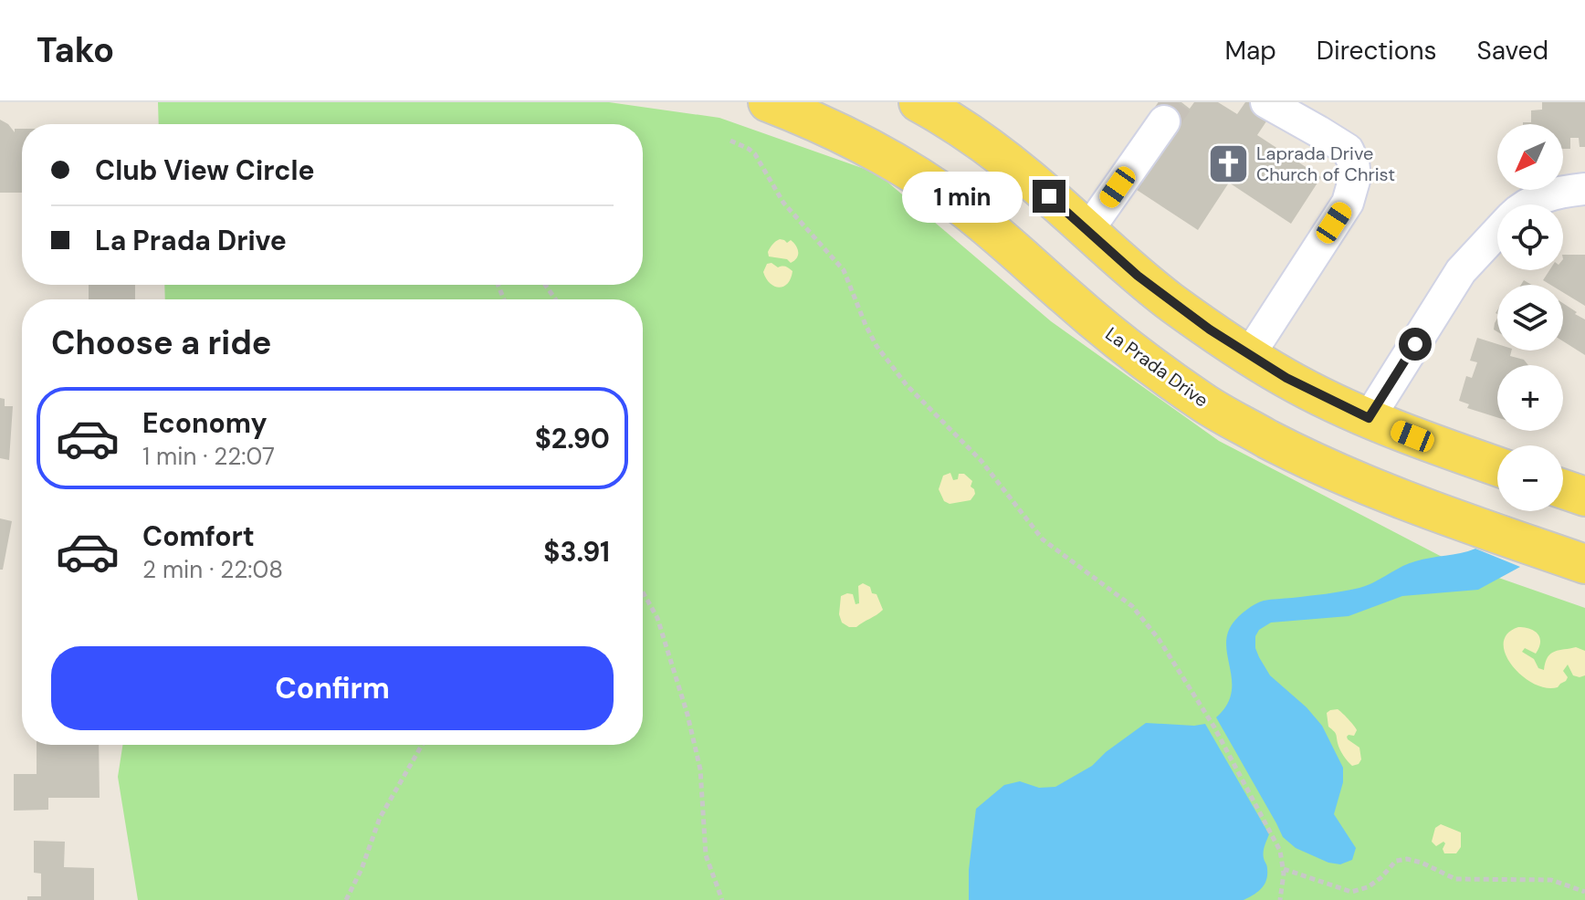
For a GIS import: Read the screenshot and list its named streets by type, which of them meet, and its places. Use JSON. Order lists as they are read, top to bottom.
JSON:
{
  "streets": {
    "main road": ["La Prada Drive"]
  },
  "places": {
    "church": ["Laprada Drive Church of Christ"]
  },
  "north": "bottom left",
  "page": {
    "header": "Tako",
    "nav": ["Map", "Directions", "Saved"],
    "map_buttons": ["+", "−"],
    "banner": ["Club View Circle", "La Prada Drive"],
    "bubble": "1 min",
    "heading": "Choose a ride",
    "list": [
      {
        "name": "Economy",
        "note": "1 min · 22:07",
        "value": "$2.90"
      },
      {
        "name": "Comfort",
        "note": "2 min · 22:08",
        "value": "$3.91"
      }
    ],
    "buttons": "Confirm"
  }
}
